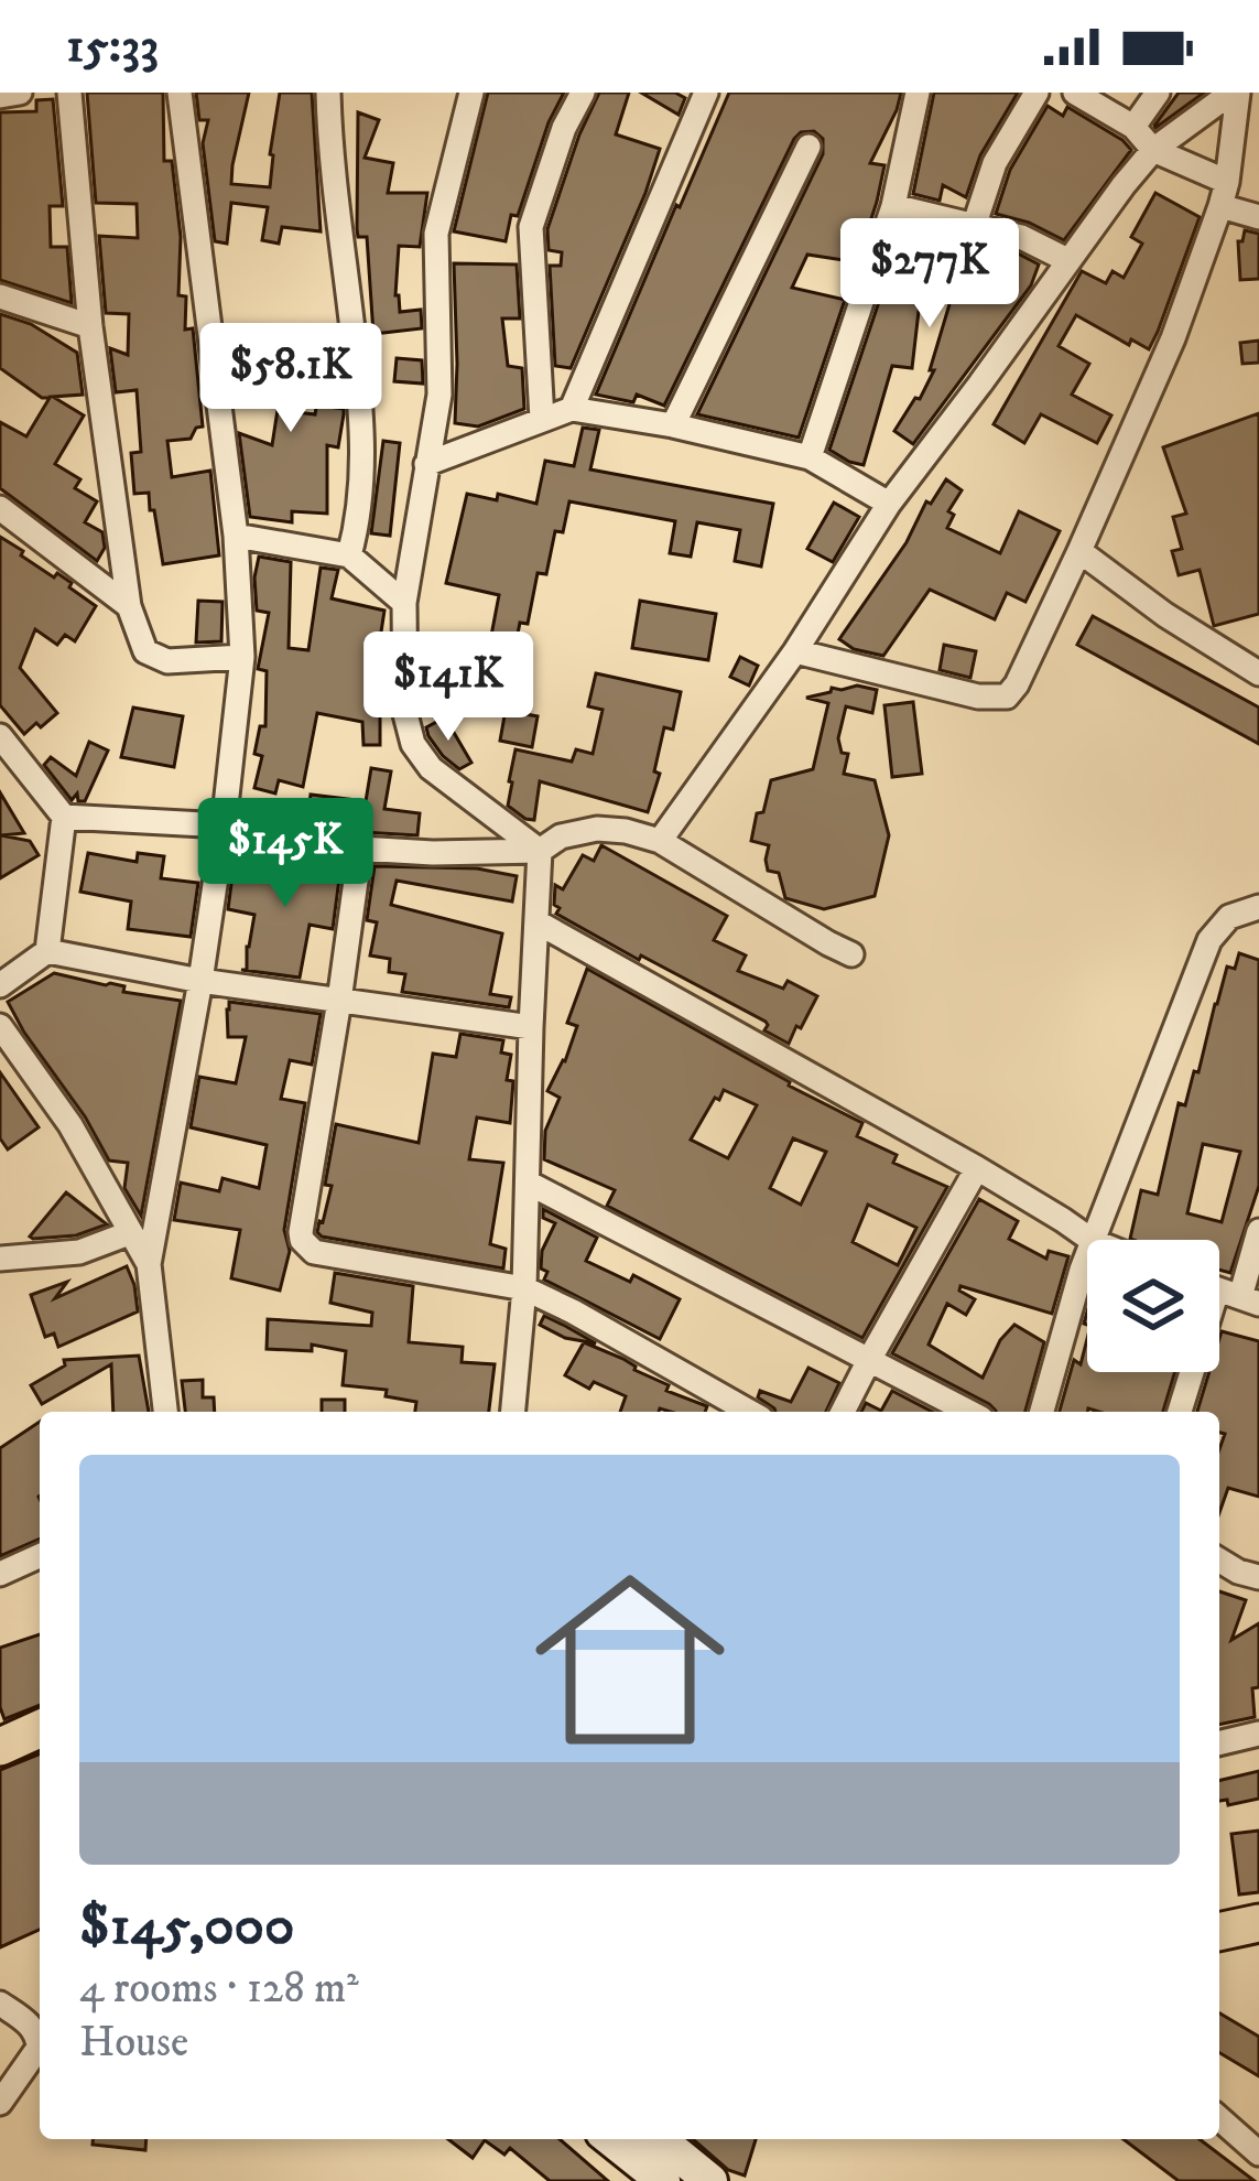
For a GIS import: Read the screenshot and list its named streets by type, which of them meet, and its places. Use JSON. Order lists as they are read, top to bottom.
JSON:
{
  "page": {
    "status": "15:33",
    "price": [
      "$277K",
      "$58.1K",
      "$141K",
      "$145K"
    ],
    "list": [
      {
        "name": "$145,000",
        "note": "4 rooms · 128 m² · House"
      }
    ]
  }
}
